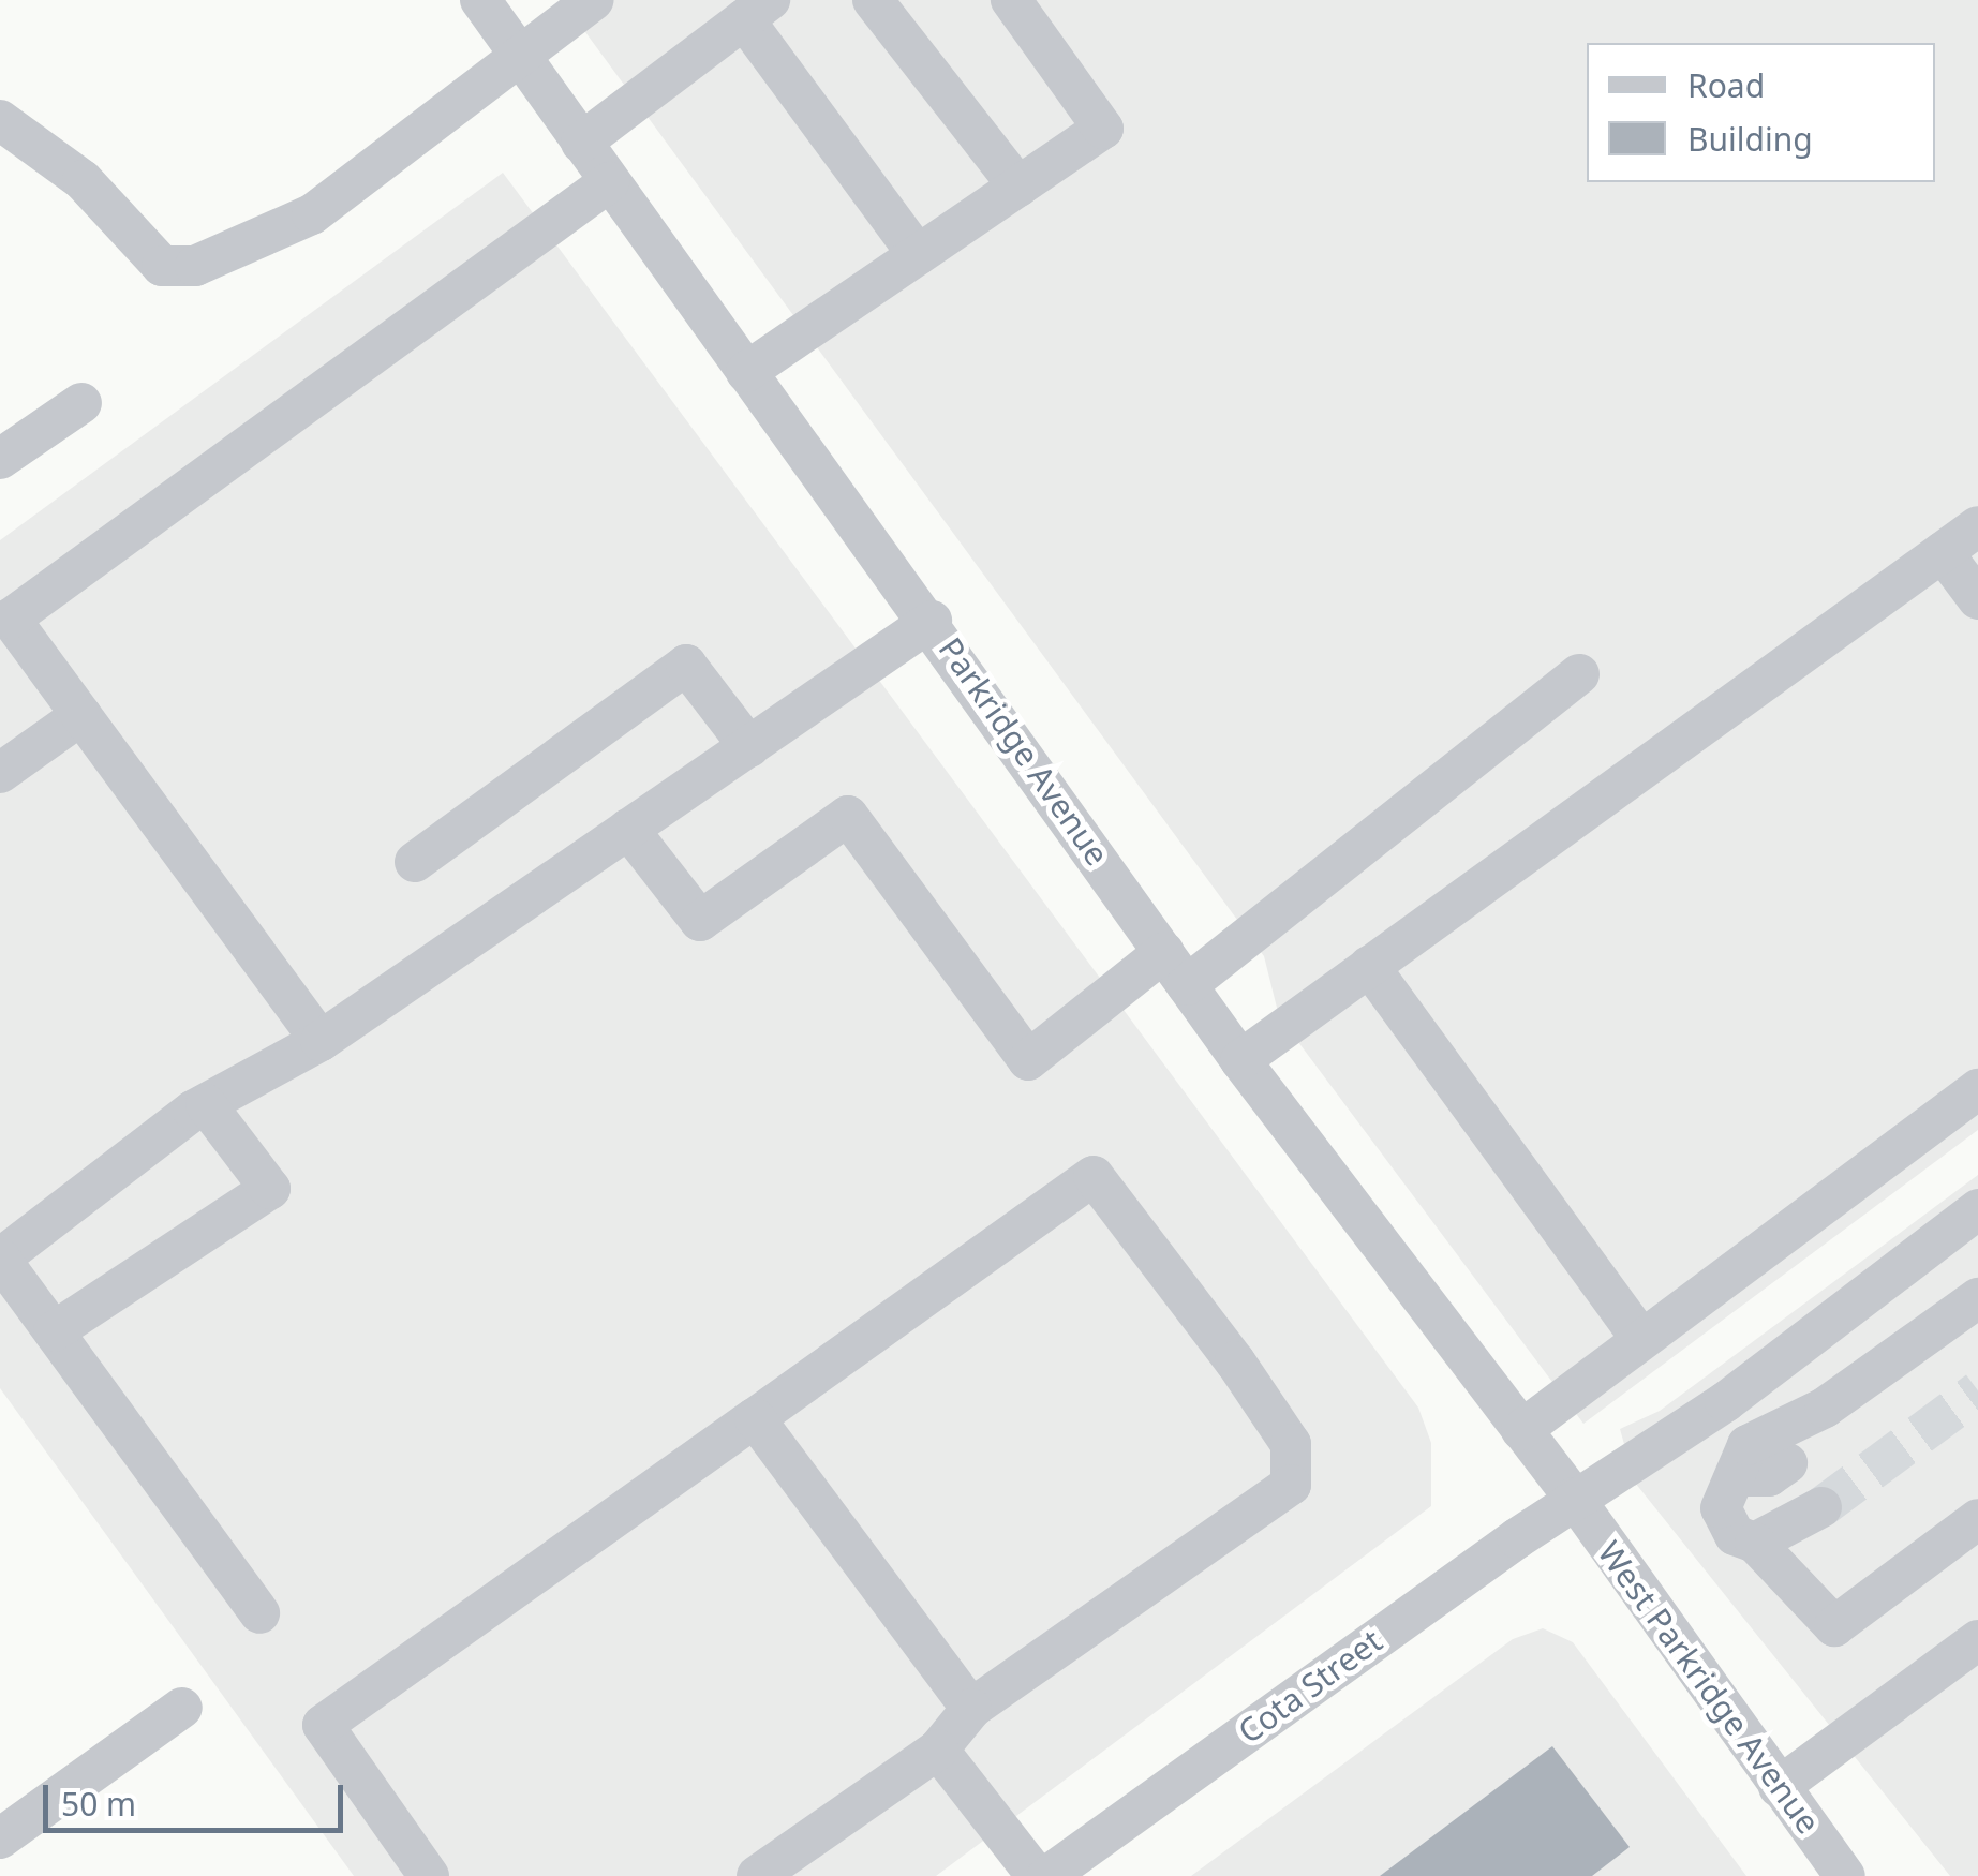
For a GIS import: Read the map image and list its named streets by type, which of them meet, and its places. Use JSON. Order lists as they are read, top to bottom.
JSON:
{
  "streets": {
    "street": ["Parkridge Avenue", "Cota Street", "West Parkridge Avenue"]
  },
  "crossings": [
    ["Parkridge Avenue", "Cota Street"],
    ["Parkridge Avenue", "West Parkridge Avenue"],
    ["Cota Street", "West Parkridge Avenue"]
  ],
  "legend": ["Road", "Building"],
  "scale_bar": "50 m"
}
